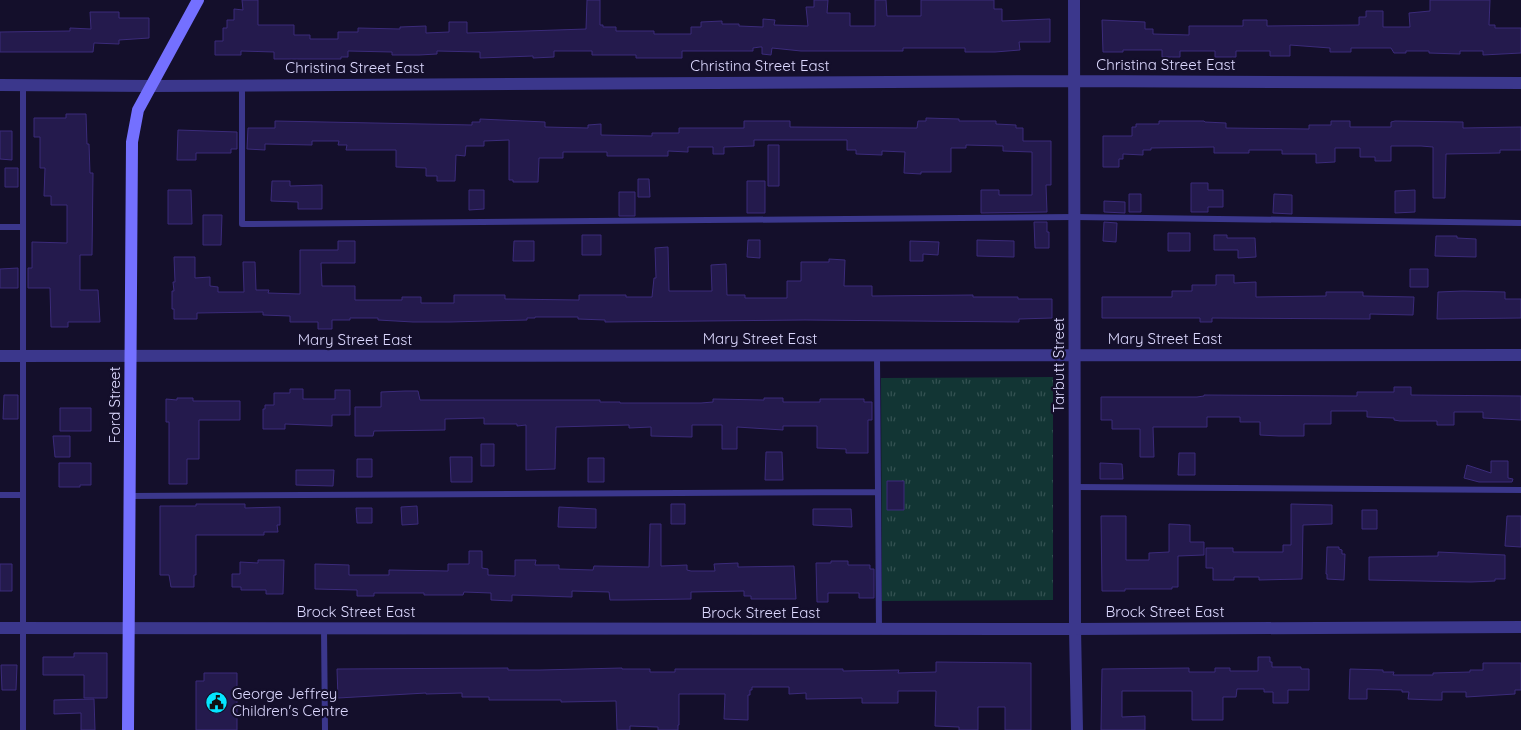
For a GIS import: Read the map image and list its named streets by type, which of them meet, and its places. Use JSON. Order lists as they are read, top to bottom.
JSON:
{
  "streets": {
    "main road": ["Ford Street"],
    "street": [
      "Christina Street East",
      "Mary Street East",
      "Tarbutt Street",
      "Brock Street East"
    ]
  },
  "crossings": [
    ["Christina Street East", "Tarbutt Street"],
    ["Christina Street East", "Ford Street"],
    ["Mary Street East", "Tarbutt Street"],
    ["Mary Street East", "Ford Street"],
    ["Tarbutt Street", "Brock Street East"],
    ["Ford Street", "Brock Street East"]
  ],
  "places": {
    "public building": ["George Jeffrey Children's Centre"]
  }
}
